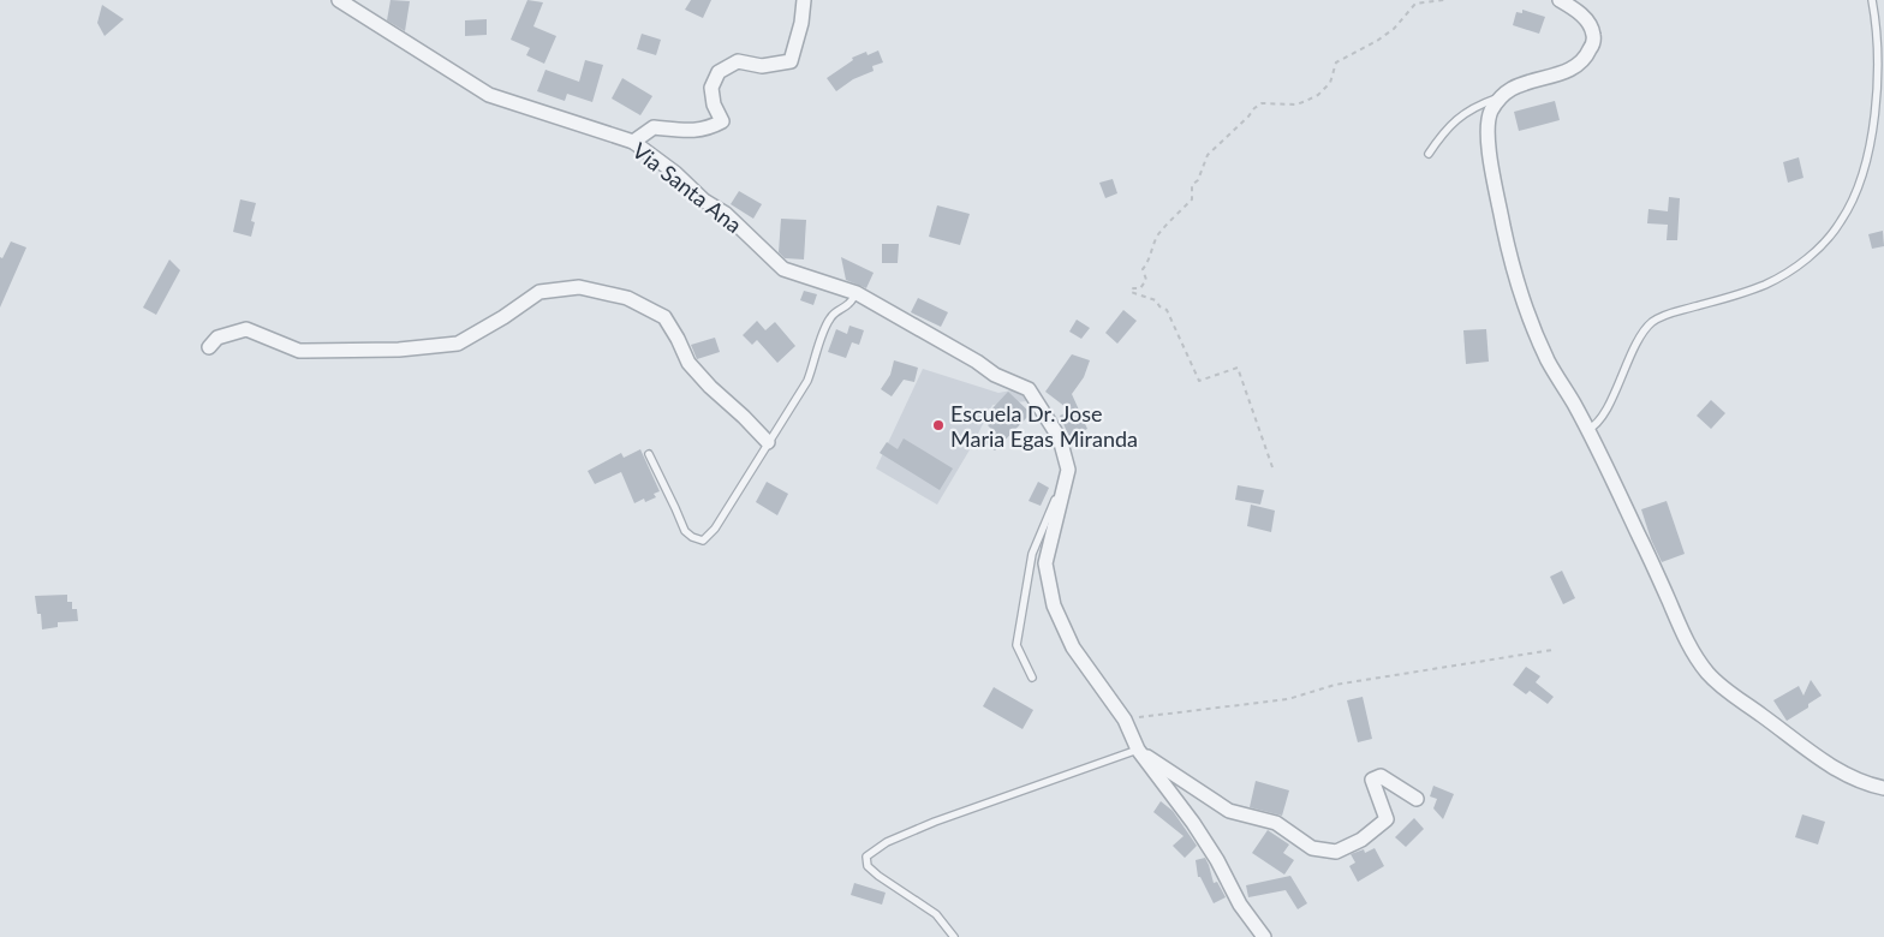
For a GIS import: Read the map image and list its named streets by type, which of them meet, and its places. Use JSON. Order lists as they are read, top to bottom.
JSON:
{
  "streets": {
    "street": ["Via Santa Ana"]
  },
  "places": ["Escuela Dr. Jose Maria Egas Miranda"]
}
